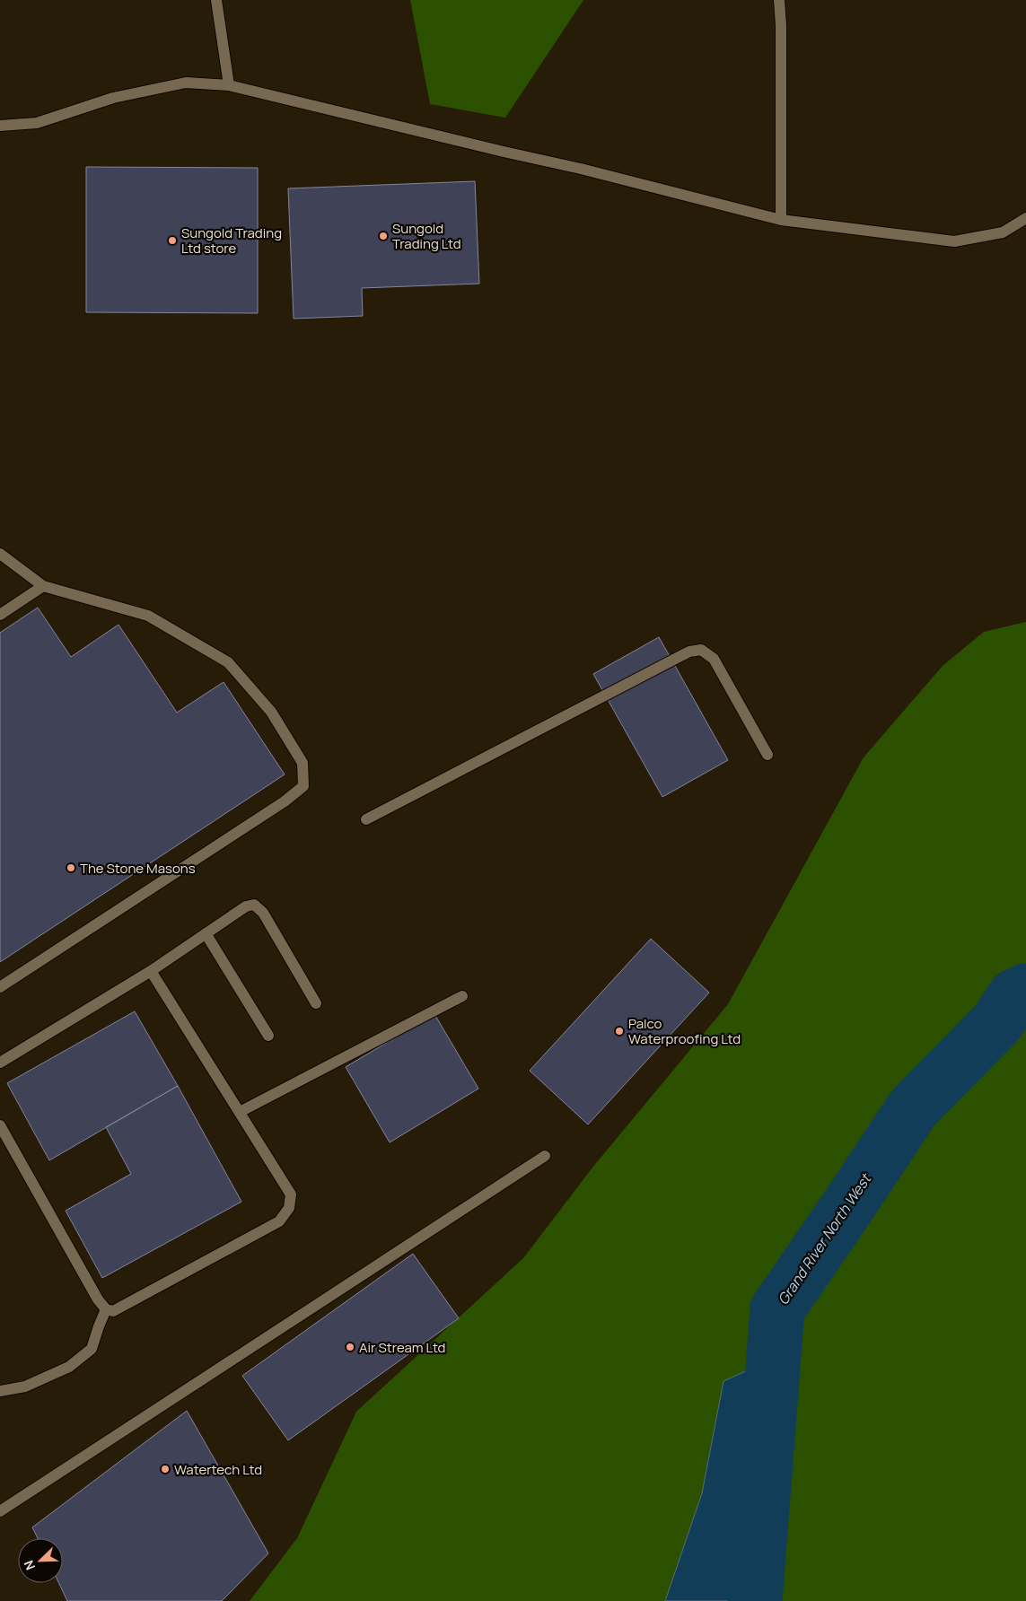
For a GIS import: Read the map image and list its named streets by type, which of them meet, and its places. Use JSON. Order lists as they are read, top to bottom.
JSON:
{
  "water": ["Grand River North West"],
  "places": [
    "Sungold Trading Ltd",
    "Sungold Trading Ltd store",
    "The Stone Masons",
    "Palco Waterproofing Ltd",
    "Air Stream Ltd",
    "Watertech Ltd"
  ],
  "north": "bottom left"
}
